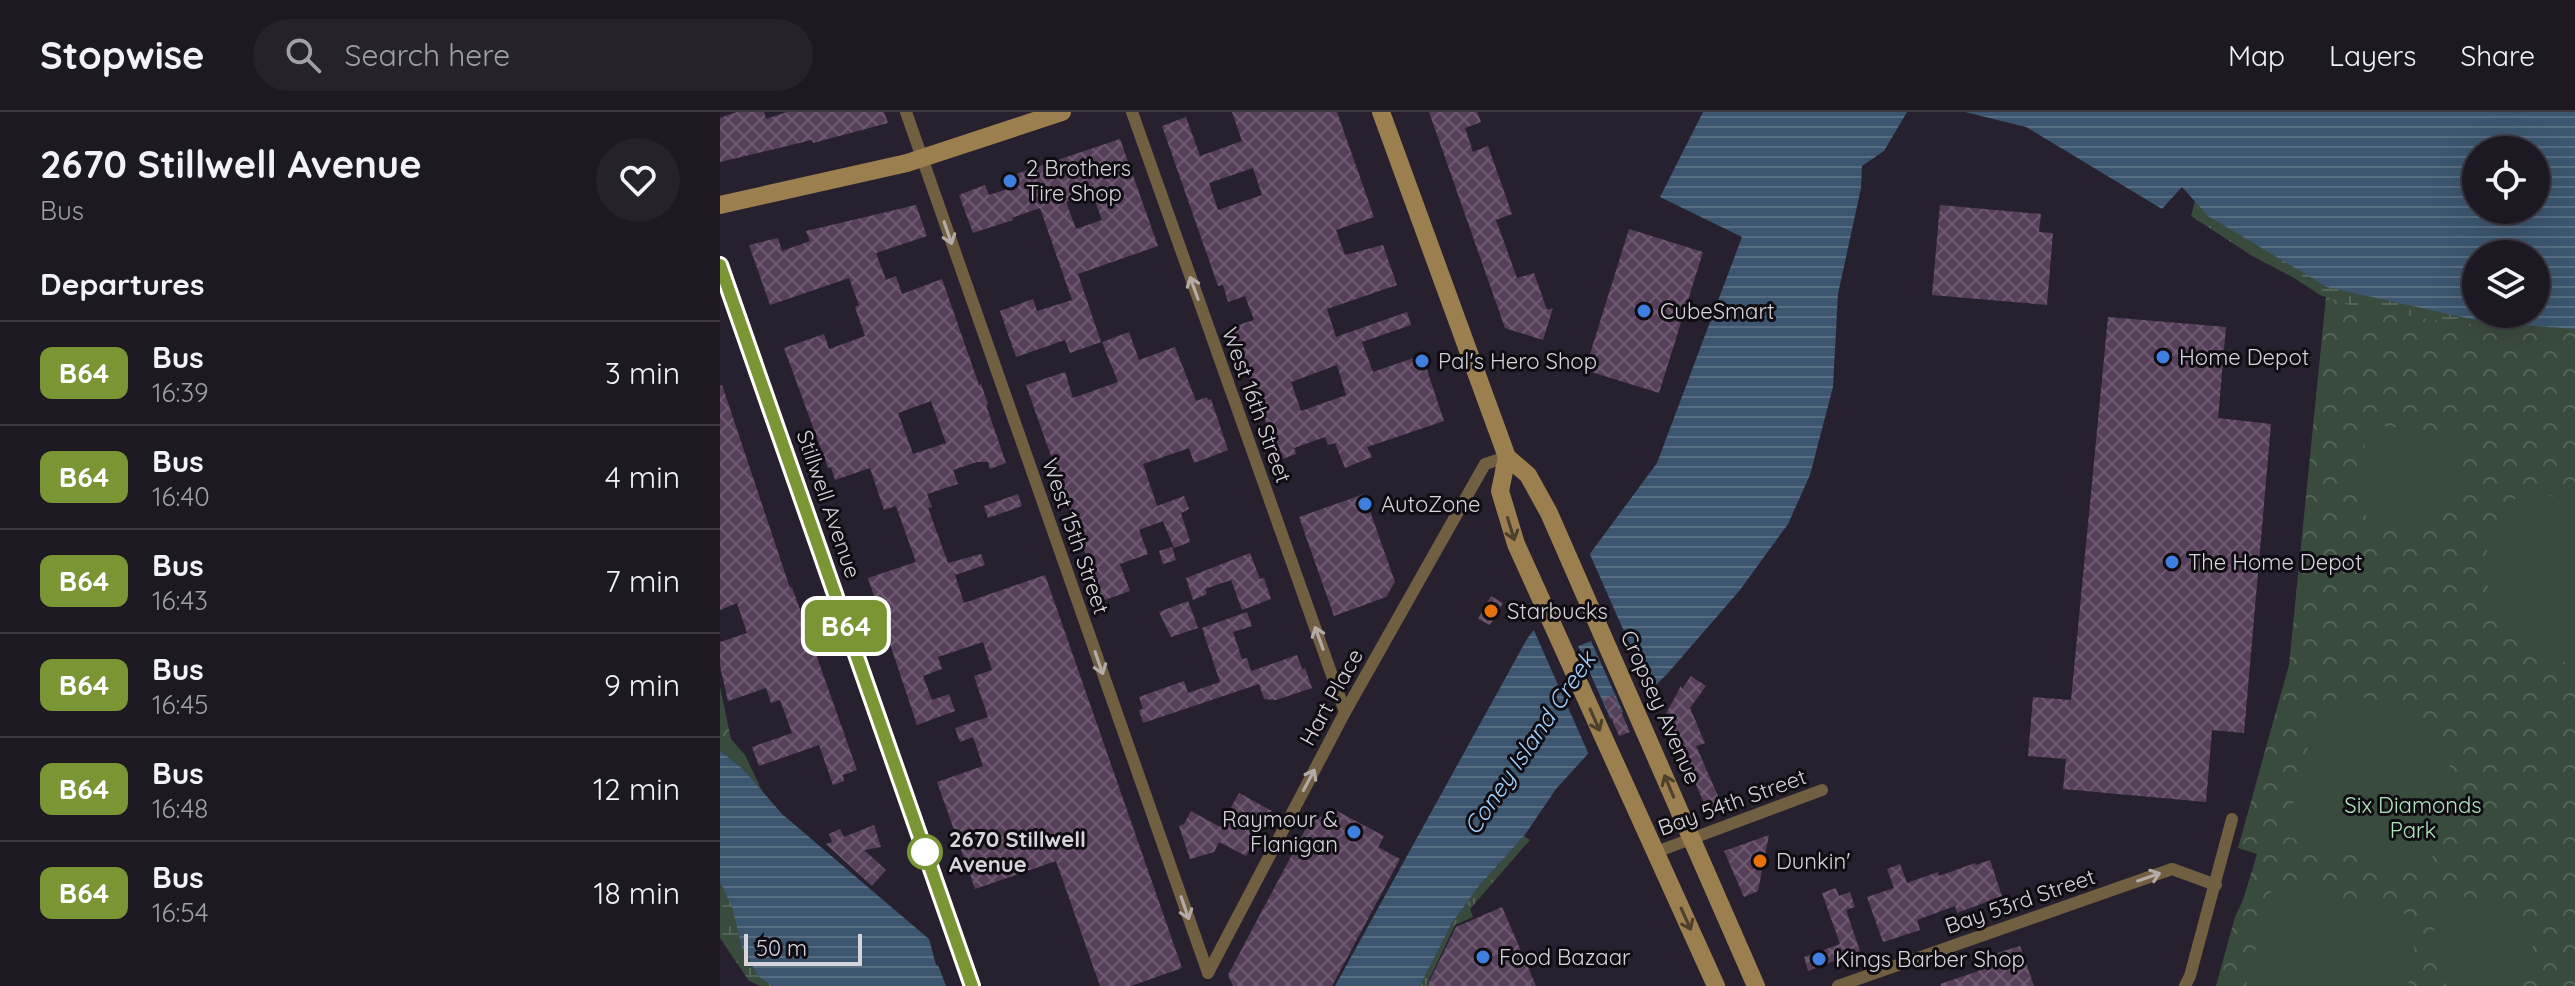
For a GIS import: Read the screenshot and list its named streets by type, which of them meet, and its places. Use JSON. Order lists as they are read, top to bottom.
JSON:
{
  "streets": {
    "main road": ["Stillwell Avenue", "Cropsey Avenue"],
    "street": [
      "West 16th Street",
      "West 15th Street",
      "Hart Place",
      "Bay 54th Street",
      "Bay 53rd Street"
    ]
  },
  "crossings": [
    ["West 16th Street", "Hart Place"],
    ["West 15th Street", "Hart Place"],
    ["Hart Place", "Cropsey Avenue"],
    ["Cropsey Avenue", "Bay 54th Street"]
  ],
  "one_way": [
    "West 16th Street",
    "West 15th Street",
    "Hart Place",
    "Bay 53rd Street"
  ],
  "water": ["Coney Island Creek"],
  "parks": ["Six Diamonds Park"],
  "places": [
    "2 Brothers Tire Shop",
    "CubeSmart",
    "Home Depot",
    "Pal's Hero Shop",
    "AutoZone",
    "The Home Depot",
    "Starbucks",
    "Raymour & Flanigan",
    "2670 Stillwell Avenue",
    "Dunkin'",
    "Food Bazaar",
    "Kings Barber Shop"
  ],
  "lines": ["bus line B64"],
  "scale_bar": "50 m",
  "page": {
    "header": "Stopwise",
    "search": "Search here",
    "nav": ["Map", "Layers", "Share"],
    "heading": [
      ["2670 Stillwell Avenue", "Bus"],
      "Departures"
    ],
    "on_map": "B64",
    "list": [
      {
        "mark": "B64",
        "name": "Bus",
        "note": "16:39",
        "value": "3 min"
      },
      {
        "mark": "B64",
        "name": "Bus",
        "note": "16:40",
        "value": "4 min"
      },
      {
        "mark": "B64",
        "name": "Bus",
        "note": "16:43",
        "value": "7 min"
      },
      {
        "mark": "B64",
        "name": "Bus",
        "note": "16:45",
        "value": "9 min"
      },
      {
        "mark": "B64",
        "name": "Bus",
        "note": "16:48",
        "value": "12 min"
      },
      {
        "mark": "B64",
        "name": "Bus",
        "note": "16:54",
        "value": "18 min"
      }
    ],
    "scale": "50 m"
  }
}
